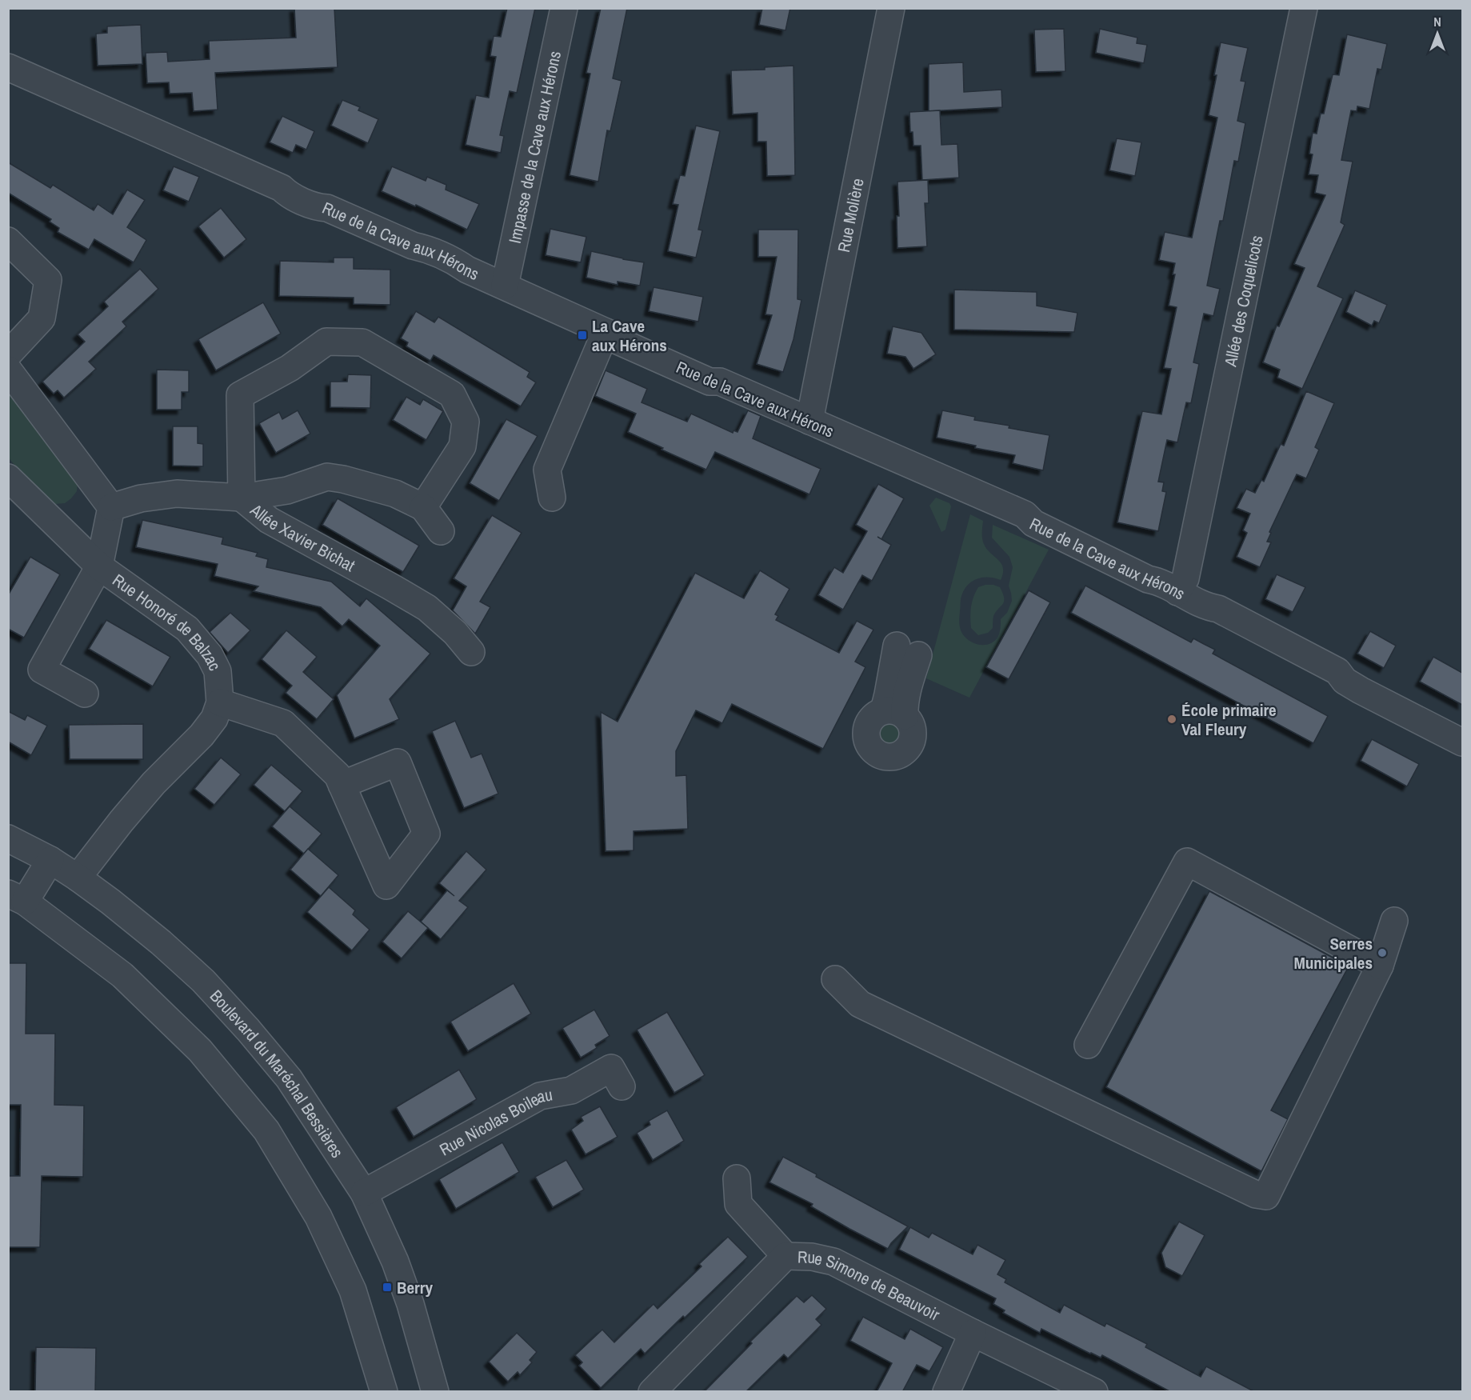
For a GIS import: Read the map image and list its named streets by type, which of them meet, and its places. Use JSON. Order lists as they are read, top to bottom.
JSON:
{
  "streets": {
    "street": [
      "Impasse de la Cave aux Hérons",
      "Rue Molière",
      "Rue de la Cave aux Hérons",
      "Allée des Coquelicots",
      "Allée Xavier Bichat",
      "Rue Honoré de Balzac",
      "Boulevard du Maréchal Bessières",
      "Rue Nicolas Boileau",
      "Rue Simone de Beauvoir"
    ]
  },
  "crossings": [
    ["Impasse de la Cave aux Hérons", "Rue de la Cave aux Hérons"],
    ["Rue Molière", "Rue de la Cave aux Hérons"],
    ["Rue de la Cave aux Hérons", "Allée des Coquelicots"],
    ["Rue Honoré de Balzac", "Boulevard du Maréchal Bessières"],
    ["Boulevard du Maréchal Bessières", "Rue Nicolas Boileau"]
  ],
  "places": {
    "transit": ["La Cave aux Hérons", "Berry"],
    "other": ["École primaire Val Fleury", "Serres Municipales"]
  },
  "north": "top"
}
